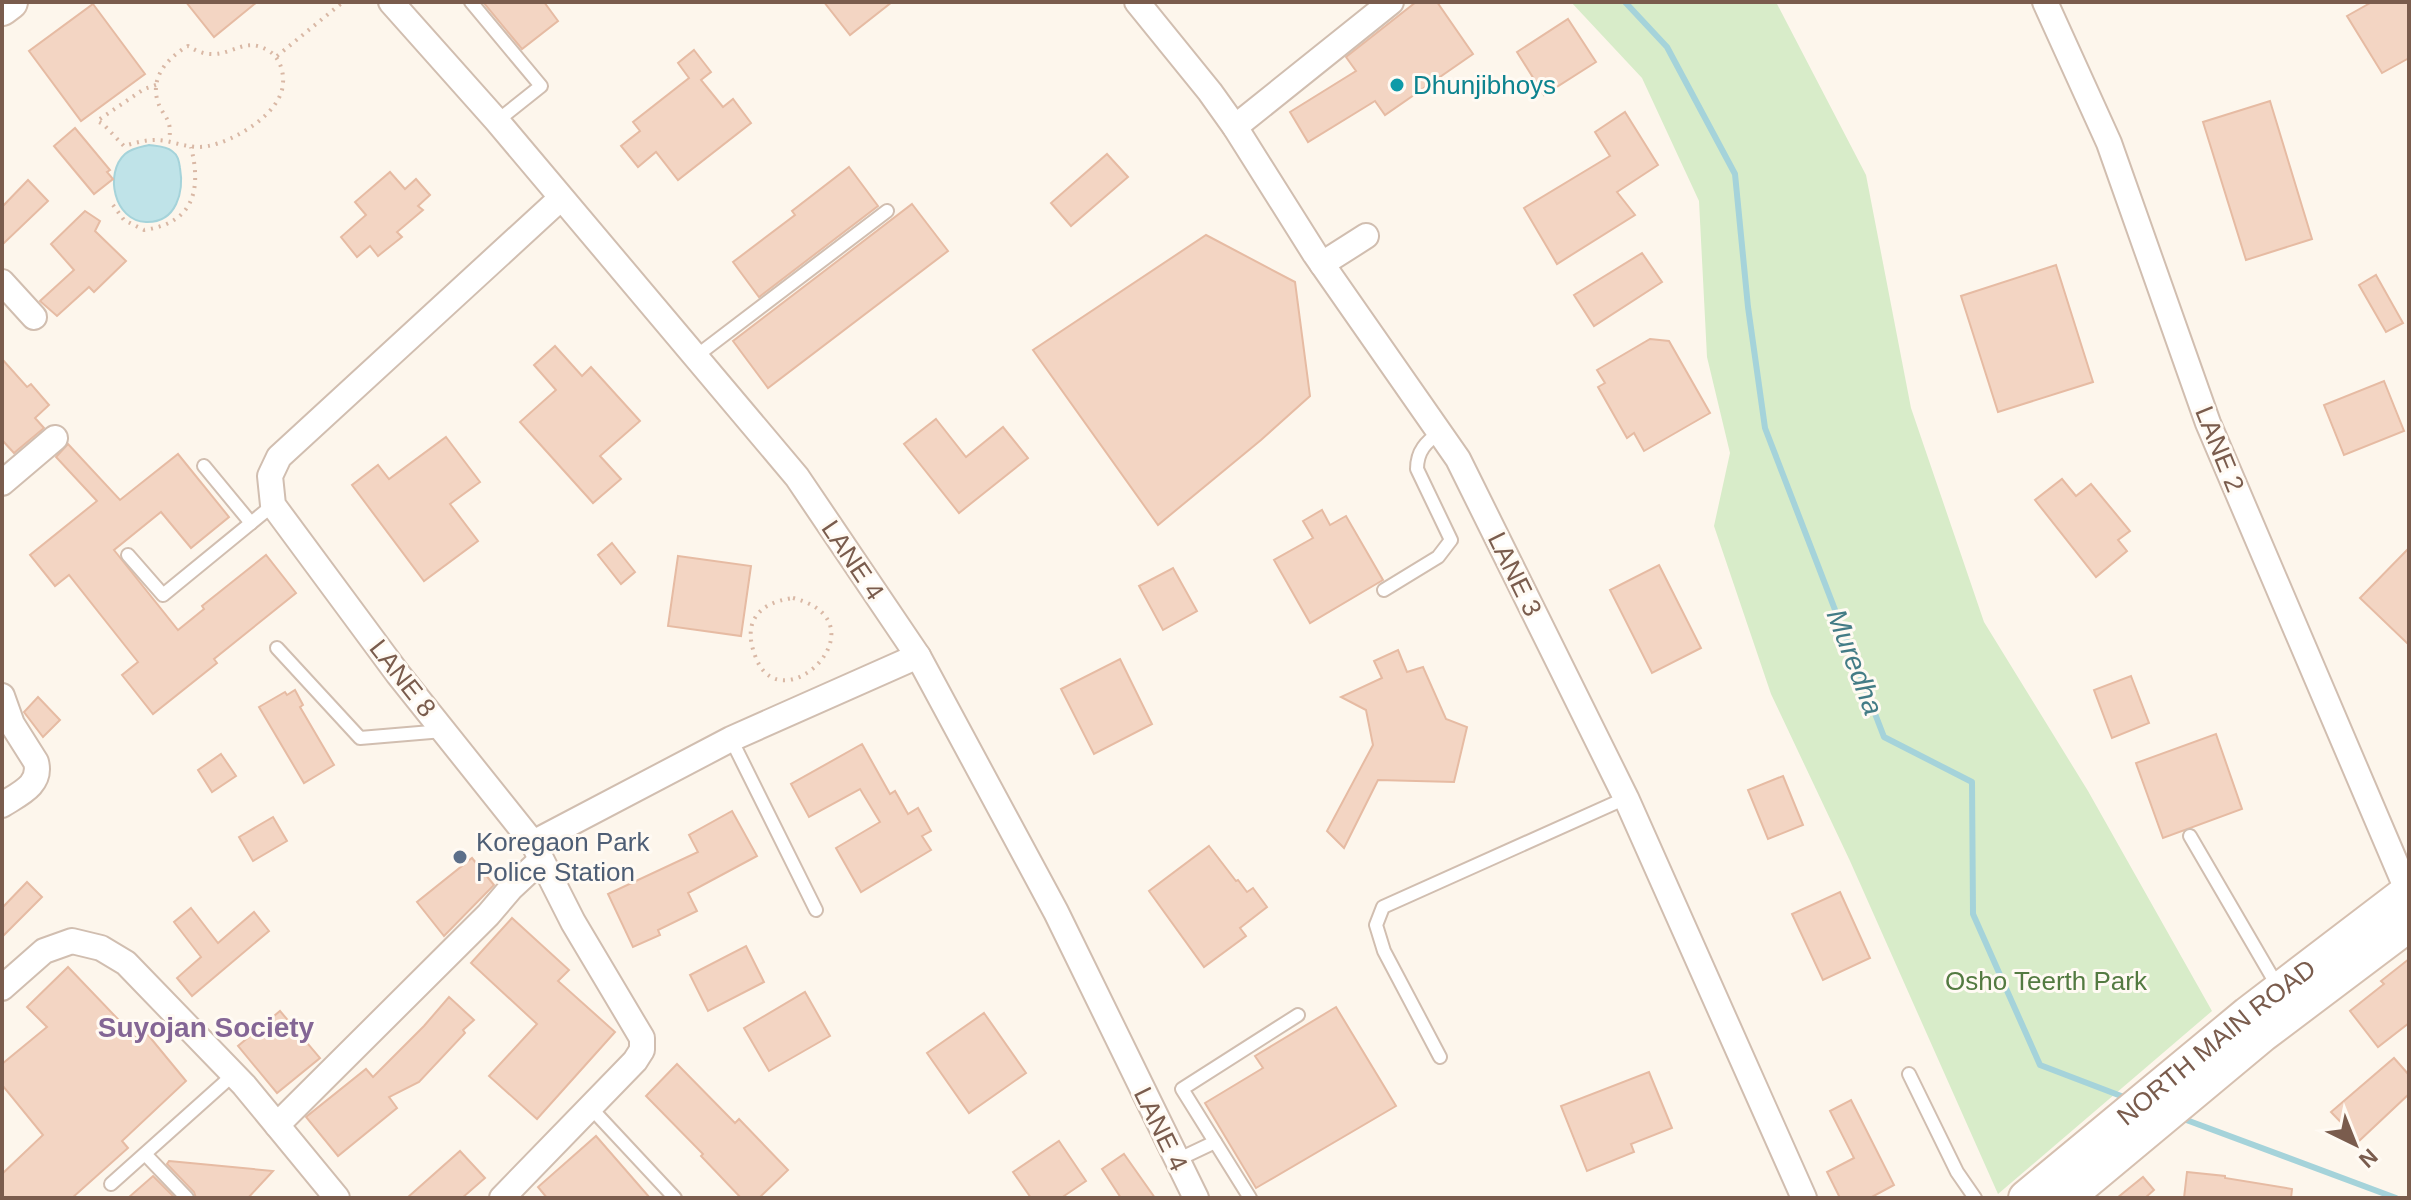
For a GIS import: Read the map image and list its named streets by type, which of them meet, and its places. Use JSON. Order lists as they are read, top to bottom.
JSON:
{
  "streets": {
    "main road": ["NORTH MAIN ROAD"],
    "street": [
      "LANE 2",
      "LANE 4",
      "LANE 3",
      "LANE 8"
    ]
  },
  "crossings": [
    ["LANE 2", "NORTH MAIN ROAD"]
  ],
  "districts": ["Suyojan Society"],
  "water": ["Muredha"],
  "parks": ["Osho Teerth Park"],
  "places": ["Dhunjibhoys", "Koregaon Park Police Station"],
  "north": "bottom right"
}
